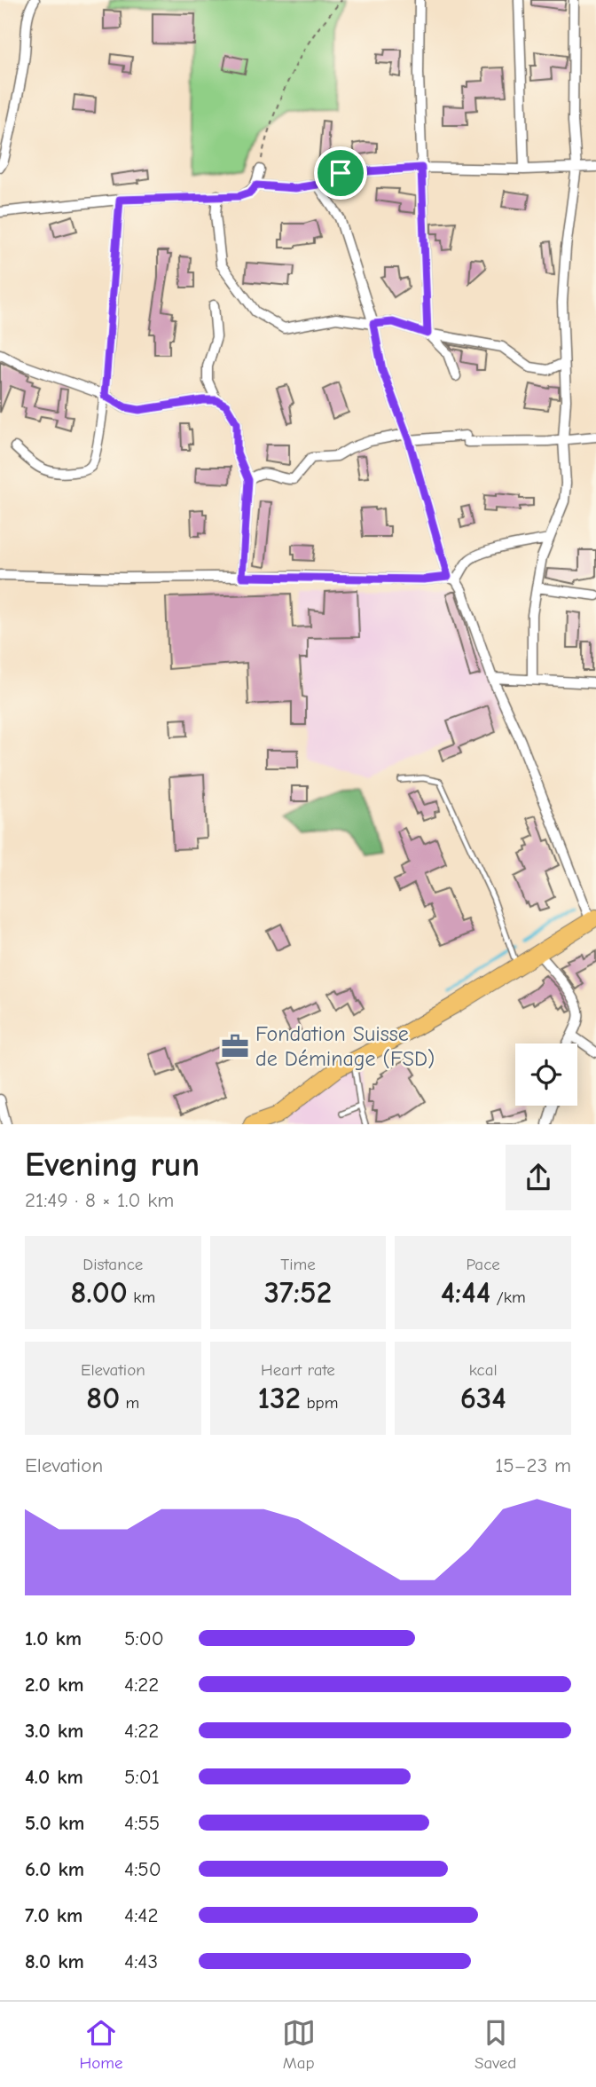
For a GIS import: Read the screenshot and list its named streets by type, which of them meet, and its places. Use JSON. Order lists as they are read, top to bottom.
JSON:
{
  "places": {
    "office": ["Fondation Suisse de Déminage (FSD)"]
  },
  "page": {
    "heading": ["Evening run", "21:49 · 8 × 1.0 km"],
    "stats": [
      ["Distance", "8.00 km"],
      ["Time", "37:52"],
      ["Pace", "4:44 /km"],
      ["Elevation", "80 m"],
      ["Heart rate", "132 bpm"],
      ["kcal", "634"]
    ],
    "chart": ["Elevation", "15–23 m"],
    "list": [
      {
        "name": "1.0 km",
        "note": "5:00"
      },
      {
        "name": "2.0 km",
        "note": "4:22"
      },
      {
        "name": "3.0 km",
        "note": "4:22"
      },
      {
        "name": "4.0 km",
        "note": "5:01"
      },
      {
        "name": "5.0 km",
        "note": "4:55"
      },
      {
        "name": "6.0 km",
        "note": "4:50"
      },
      {
        "name": "7.0 km",
        "note": "4:42"
      },
      {
        "name": "8.0 km",
        "note": "4:43"
      }
    ],
    "tabs": ["Home", "Map", "Saved"]
  }
}
